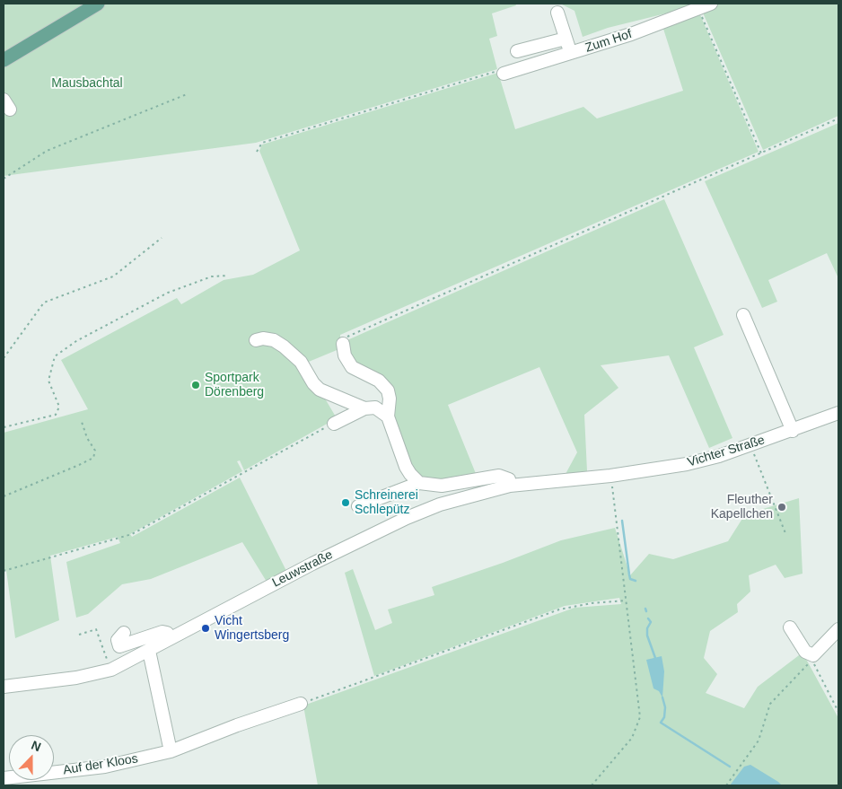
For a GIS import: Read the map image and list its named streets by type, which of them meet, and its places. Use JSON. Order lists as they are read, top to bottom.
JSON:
{
  "streets": {
    "street": [
      "Zum Hof",
      "Vichter Straße",
      "Leuwstraße",
      "Auf der Kloos"
    ]
  },
  "crossings": [
    ["Vichter Straße", "Leuwstraße"]
  ],
  "parks": ["Mausbachtal"],
  "places": [
    "Sportpark Dörenberg",
    "Schreinerei Schlepütz",
    "Fleuther Kapellchen",
    "Vicht Wingertsberg"
  ],
  "north": "top"
}
